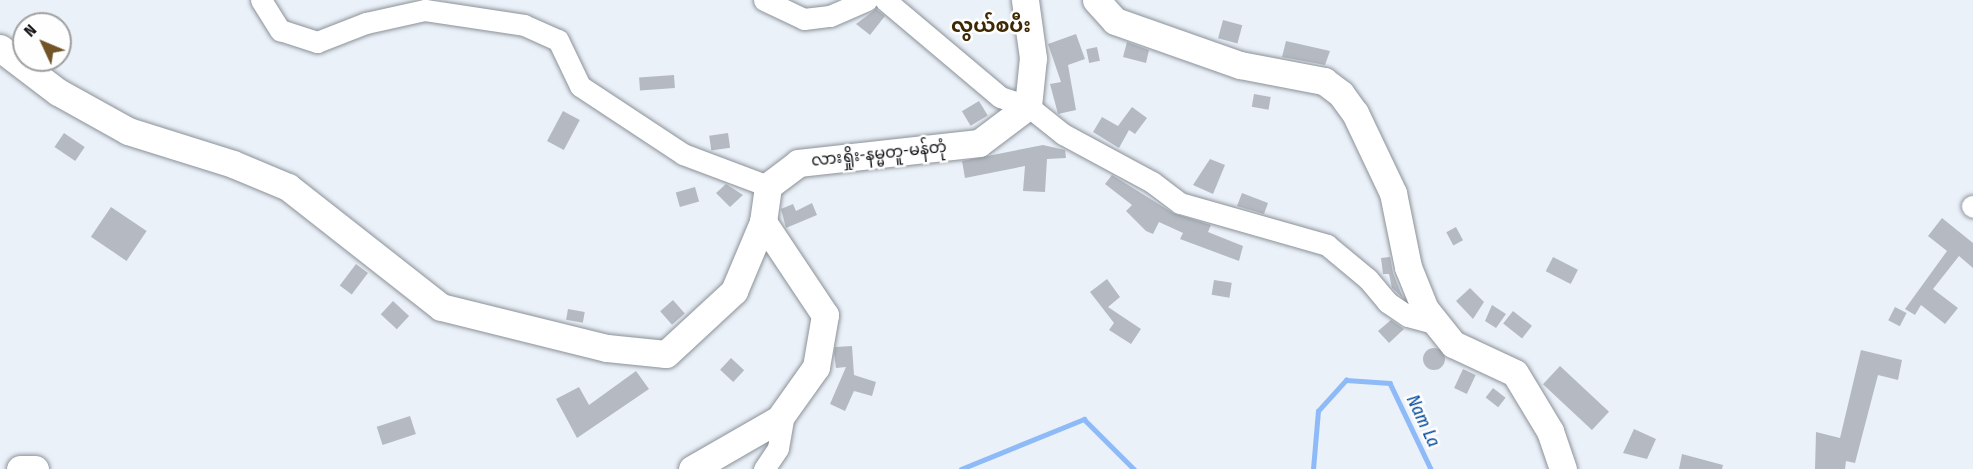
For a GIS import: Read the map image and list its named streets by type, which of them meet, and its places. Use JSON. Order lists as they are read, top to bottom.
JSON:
{
  "streets": {
    "main road": ["လားရှိုး-နမ္မတူ-မန်တုံ"]
  },
  "districts": ["လွယ်စပီး"],
  "water": ["Nam La"],
  "north": "top left"
}
